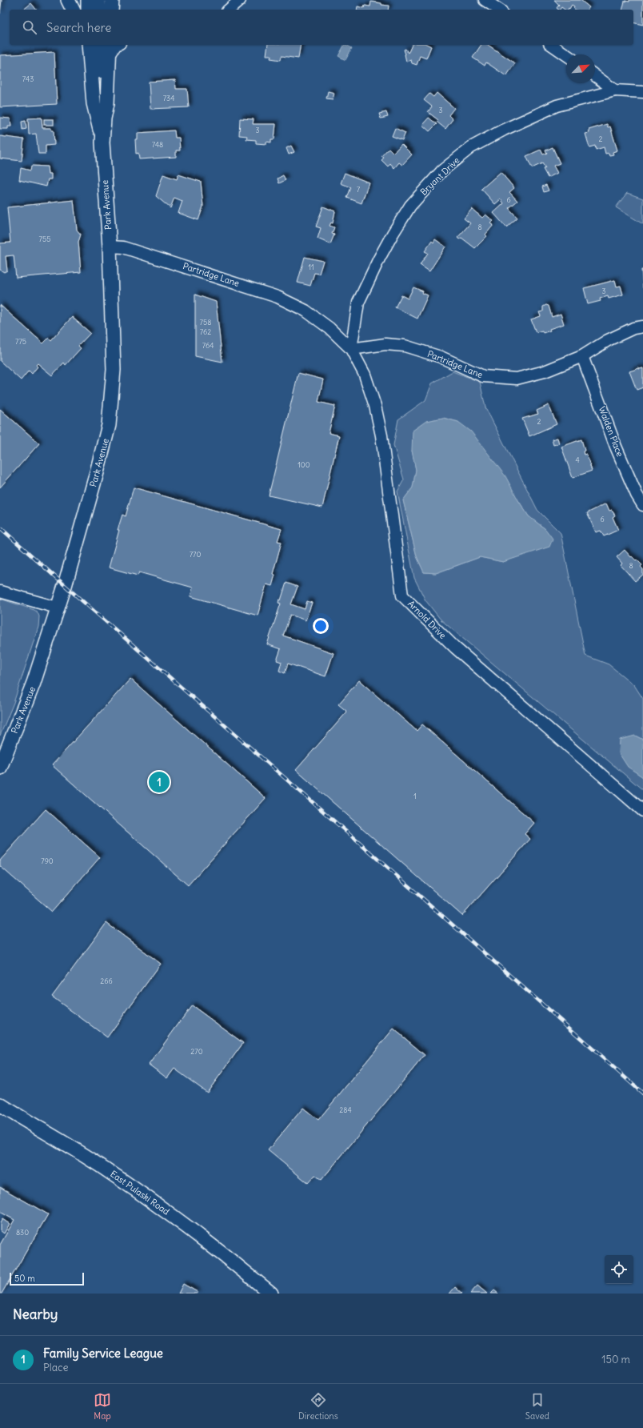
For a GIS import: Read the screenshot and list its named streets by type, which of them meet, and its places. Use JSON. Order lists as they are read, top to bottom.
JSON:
{
  "streets": {
    "main road": ["Park Avenue", "East Pulaski Road"],
    "street": [
      "Bryant Drive",
      "Partridge Lane",
      "Walden Place",
      "Arnold Drive"
    ]
  },
  "crossings": [
    ["Bryant Drive", "Partridge Lane"],
    ["Bryant Drive", "Arnold Drive"],
    ["Park Avenue", "Partridge Lane"],
    ["Partridge Lane", "Walden Place"],
    ["Partridge Lane", "Arnold Drive"]
  ],
  "house_numbers": [
    "743",
    "734",
    "3",
    "3",
    "2",
    "748",
    "7",
    "6",
    "8",
    "755",
    "11",
    "3",
    "758",
    "762",
    "775",
    "764",
    "2",
    "4",
    "100",
    "6",
    "770",
    "8",
    "1",
    "790",
    "266",
    "270",
    "284",
    "830"
  ],
  "scale_bar": "50 m",
  "north": "top right",
  "page": {
    "search": "Search here",
    "pins": "1",
    "scale": "50 m",
    "heading": "Nearby",
    "list": [
      {
        "mark": "1",
        "name": "Family Service League",
        "note": "Place",
        "value": "150 m"
      }
    ],
    "nav": ["Map", "Directions", "Saved"]
  }
}
